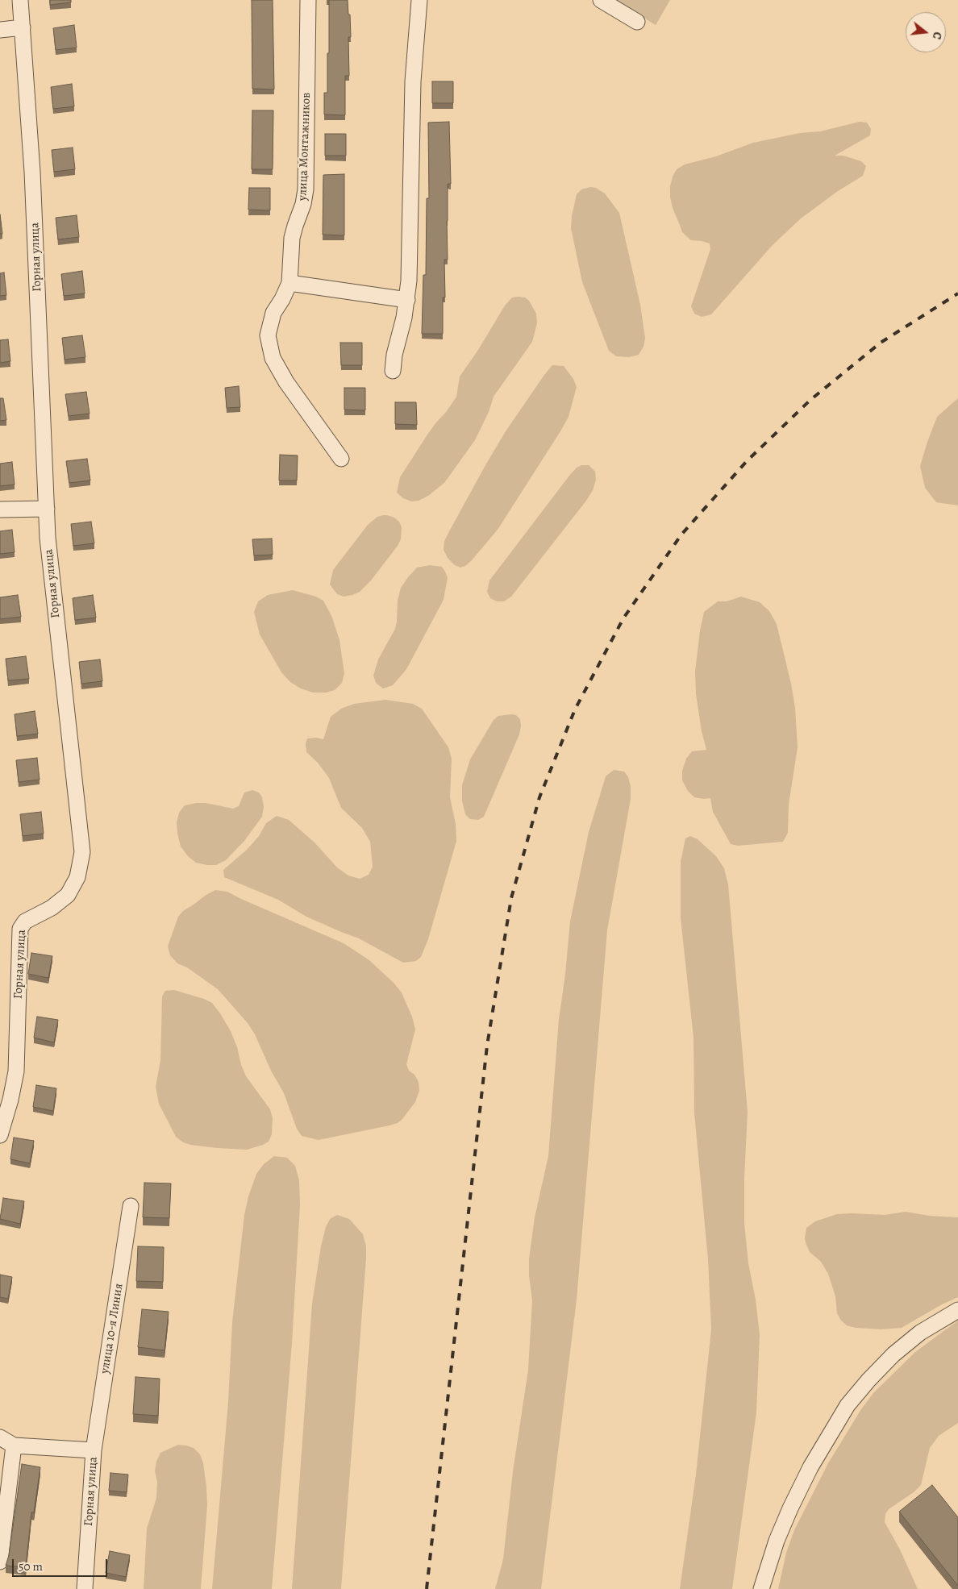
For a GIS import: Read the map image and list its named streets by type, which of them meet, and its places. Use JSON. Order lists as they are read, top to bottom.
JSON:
{
  "streets": {
    "street": ["улица Монтажников", "Горная улица", "улица 10-я Линия"]
  },
  "crossings": [
    ["Горная улица", "улица 10-я Линия"]
  ],
  "scale_bar": "50 m",
  "north": "right"
}
